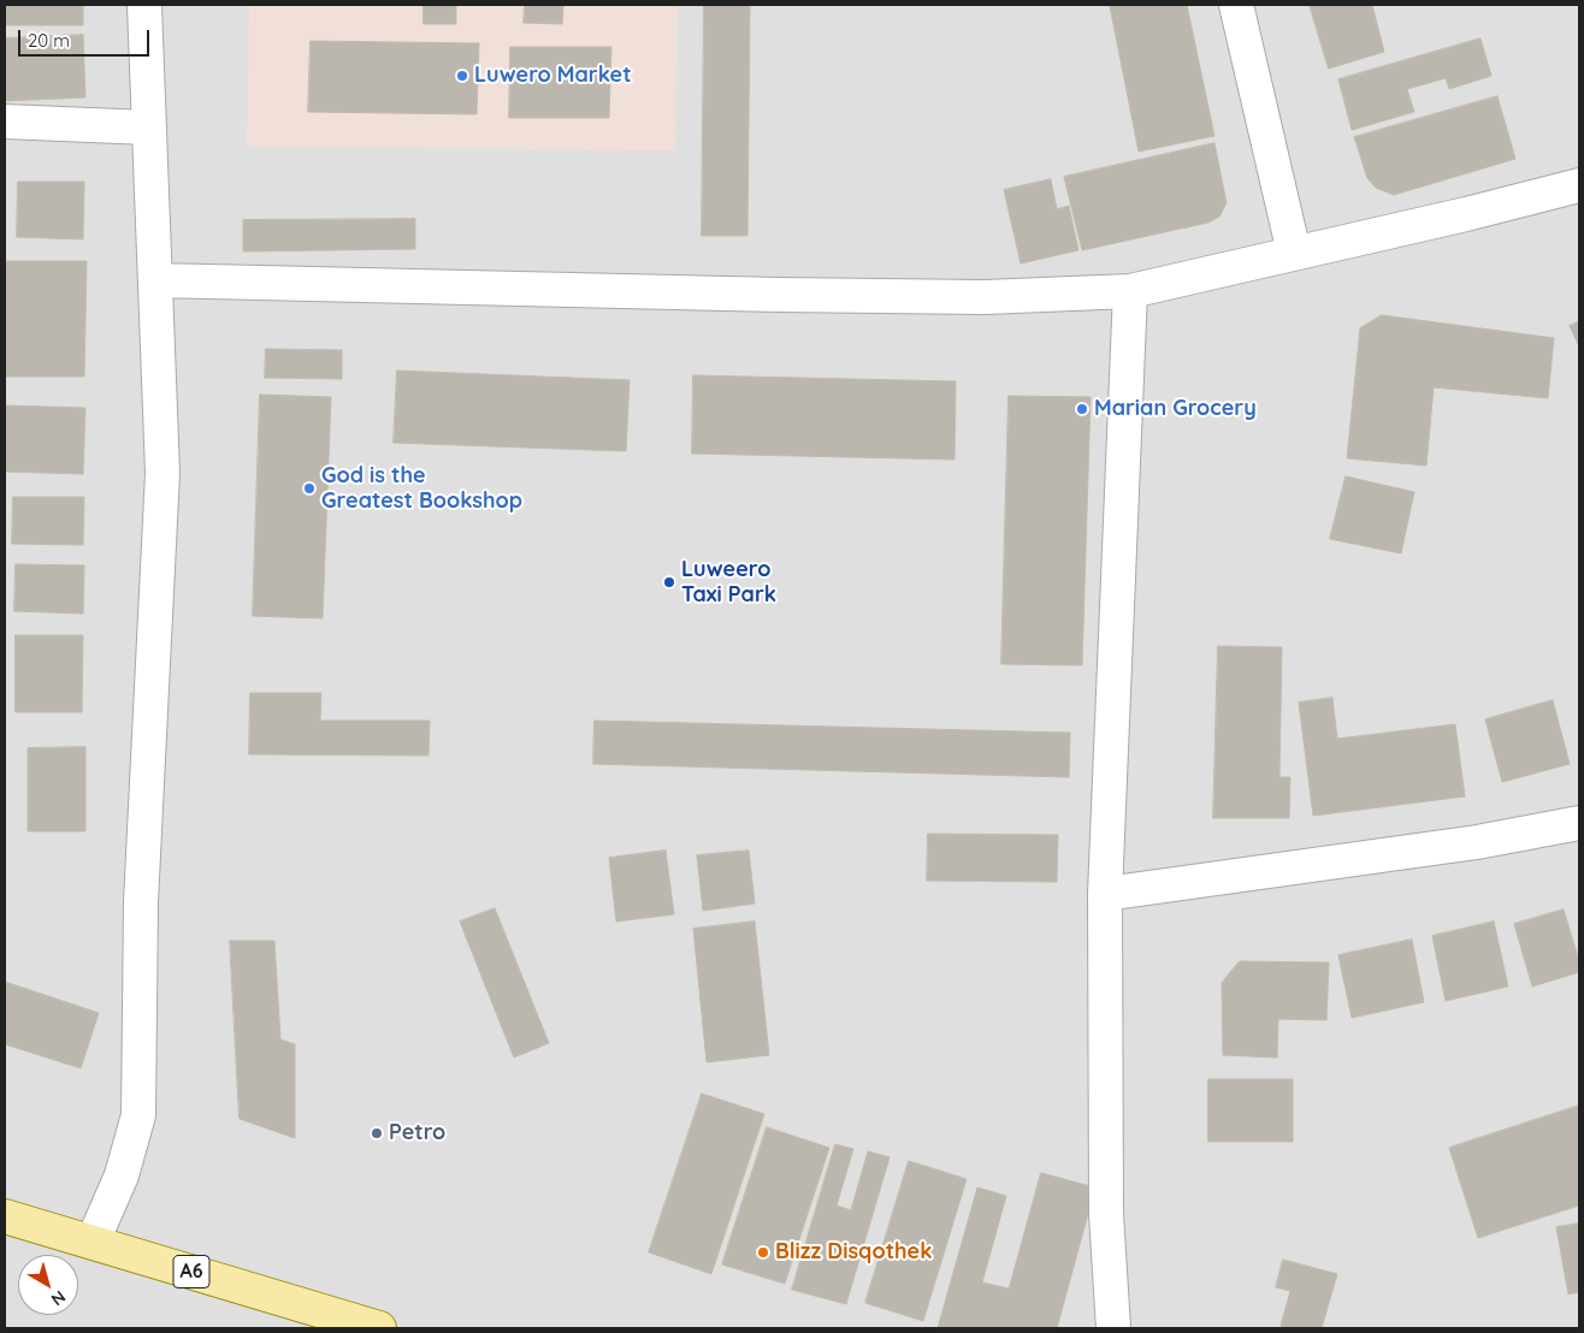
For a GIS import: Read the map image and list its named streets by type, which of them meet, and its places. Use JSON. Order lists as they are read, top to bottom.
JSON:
{
  "streets": {
    "main road": ["A6"]
  },
  "places": [
    "Luwero Market",
    "Marian Grocery",
    "God is the Greatest Bookshop",
    "Luweero Taxi Park",
    "Petro",
    "Blizz Disqothek"
  ],
  "scale_bar": "20 m",
  "north": "bottom right"
}
